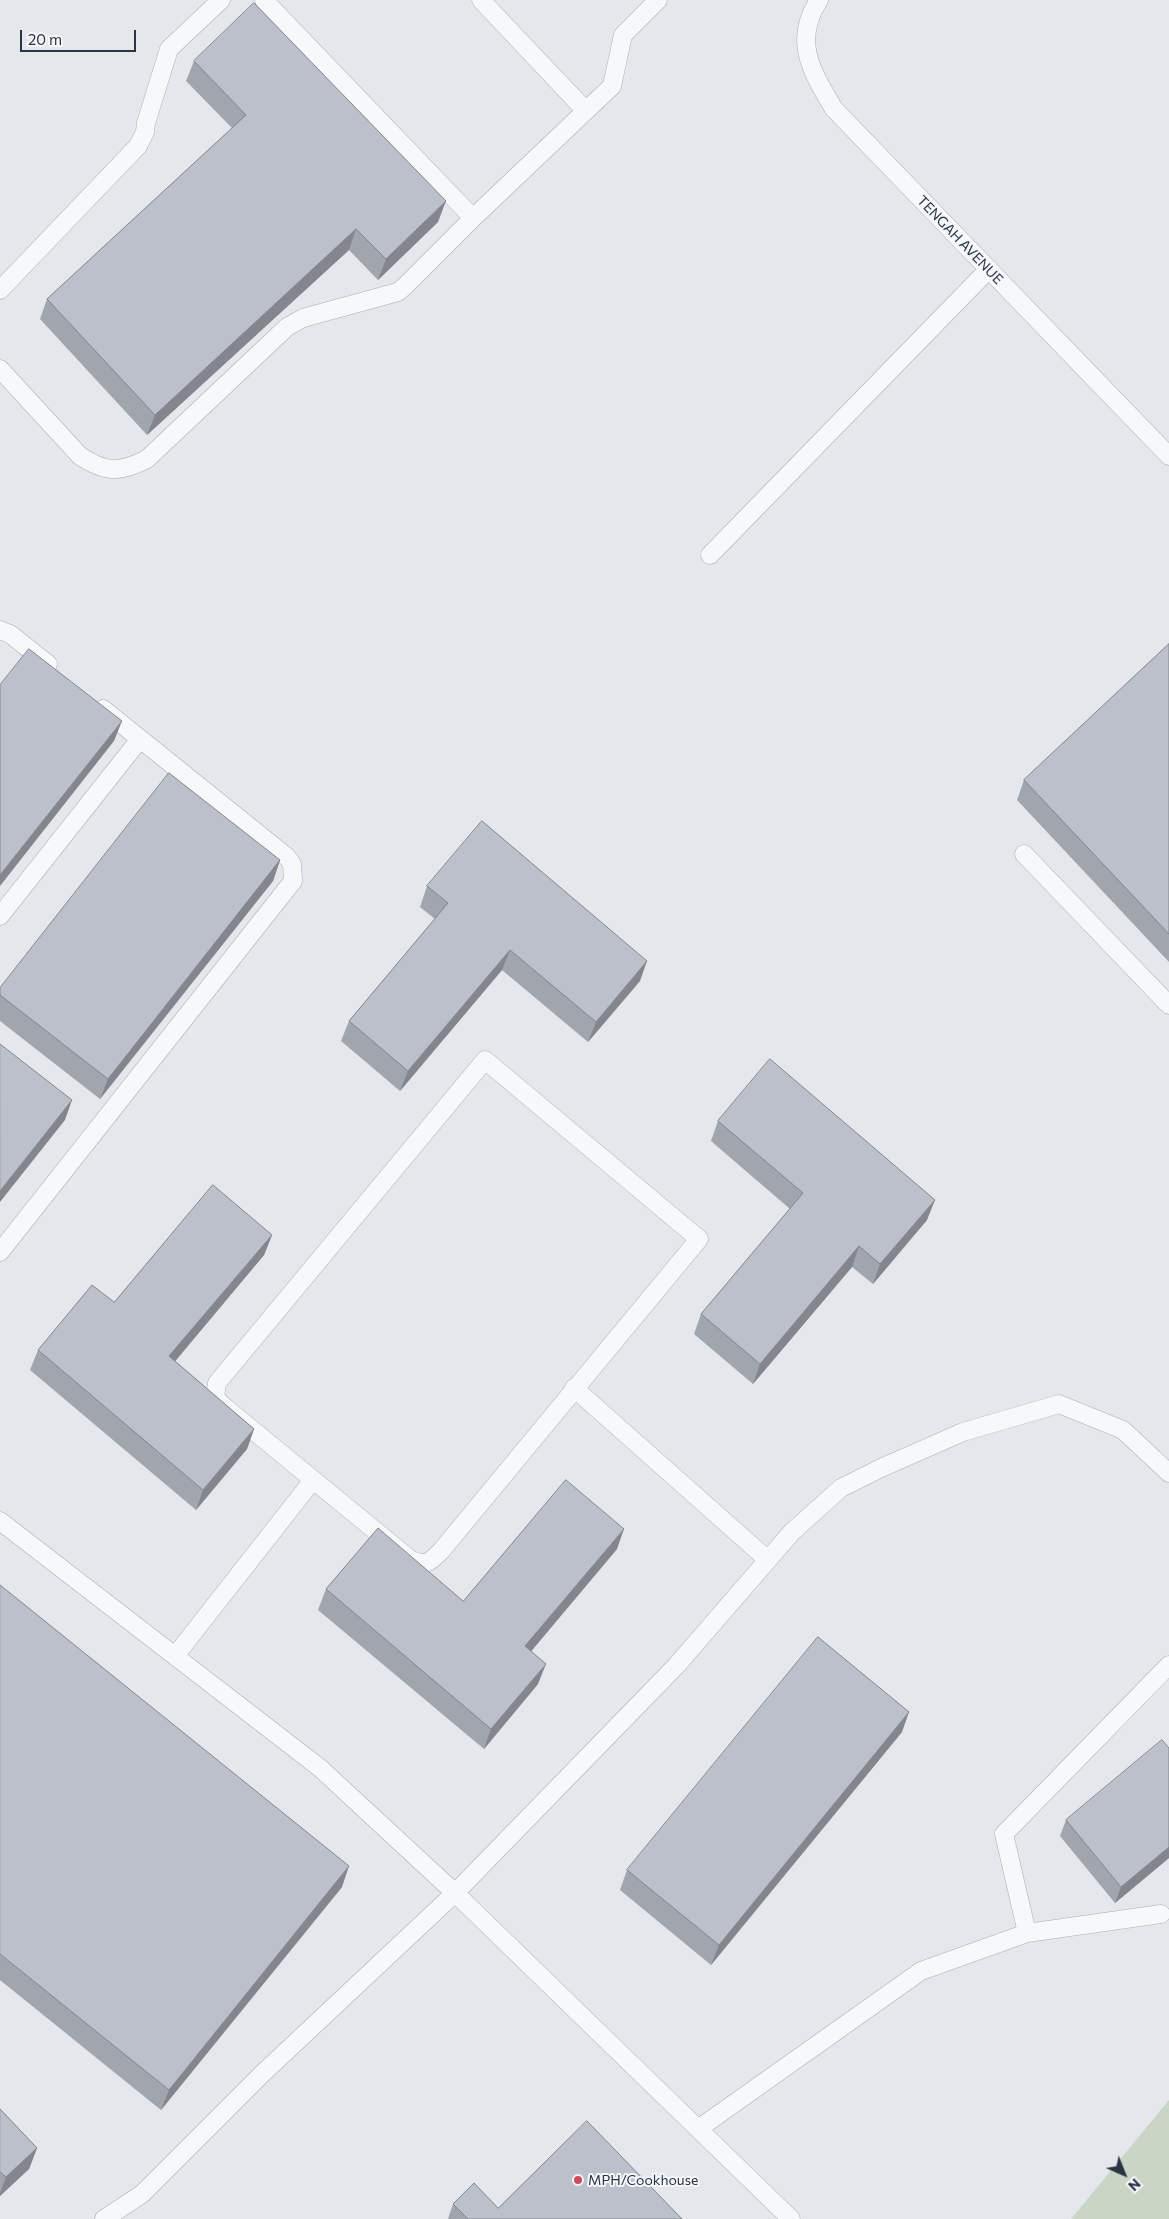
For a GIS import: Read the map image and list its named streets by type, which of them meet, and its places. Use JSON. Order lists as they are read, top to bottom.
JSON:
{
  "streets": {
    "lane": ["TENGAH AVENUE"]
  },
  "places": ["MPH/Cookhouse"],
  "scale_bar": "20 m",
  "north": "bottom right"
}
